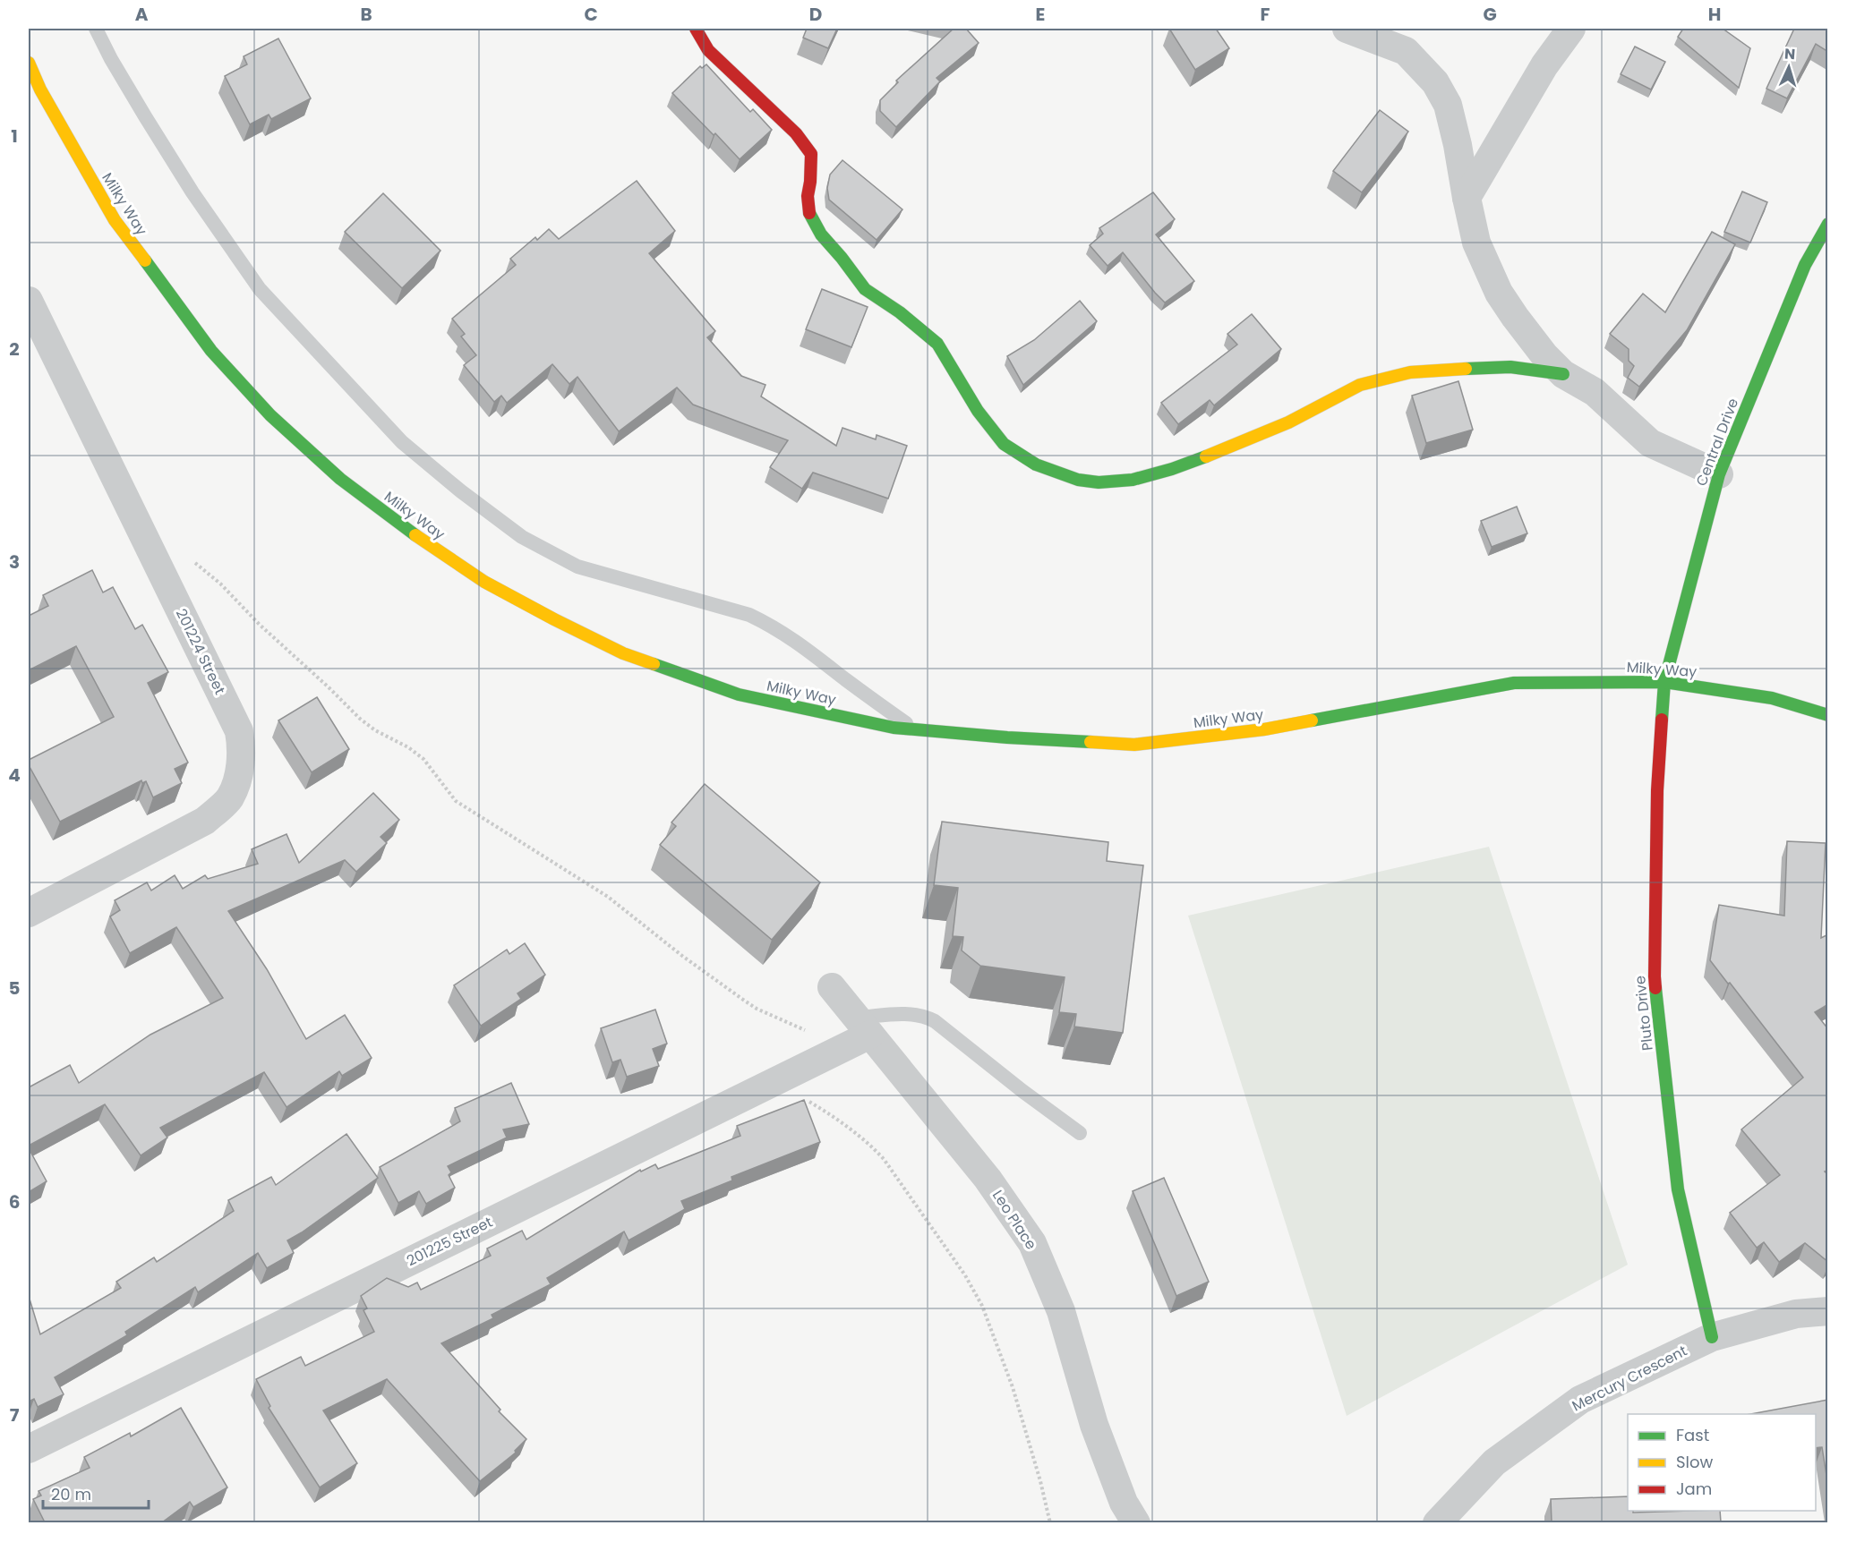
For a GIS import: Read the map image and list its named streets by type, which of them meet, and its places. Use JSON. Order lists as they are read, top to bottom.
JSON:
{
  "streets": {
    "street": [
      "Milky Way",
      "Central Drive",
      "201224 Street",
      "Pluto Drive",
      "Leo Place",
      "201225 Street",
      "Mercury Crescent"
    ]
  },
  "crossings": [
    ["Milky Way", "Central Drive"],
    ["Milky Way", "Pluto Drive"],
    ["Central Drive", "Pluto Drive"],
    ["Pluto Drive", "Mercury Crescent"],
    ["Leo Place", "201225 Street"]
  ],
  "legend": ["Fast", "Slow", "Jam"],
  "scale_bar": "20 m",
  "north": "top",
  "grid": {
    "columns": [
      "A",
      "B",
      "C",
      "D",
      "E",
      "F",
      "G",
      "H"
    ],
    "rows": [
      "1",
      "2",
      "3",
      "4",
      "5",
      "6",
      "7"
    ]
  }
}
